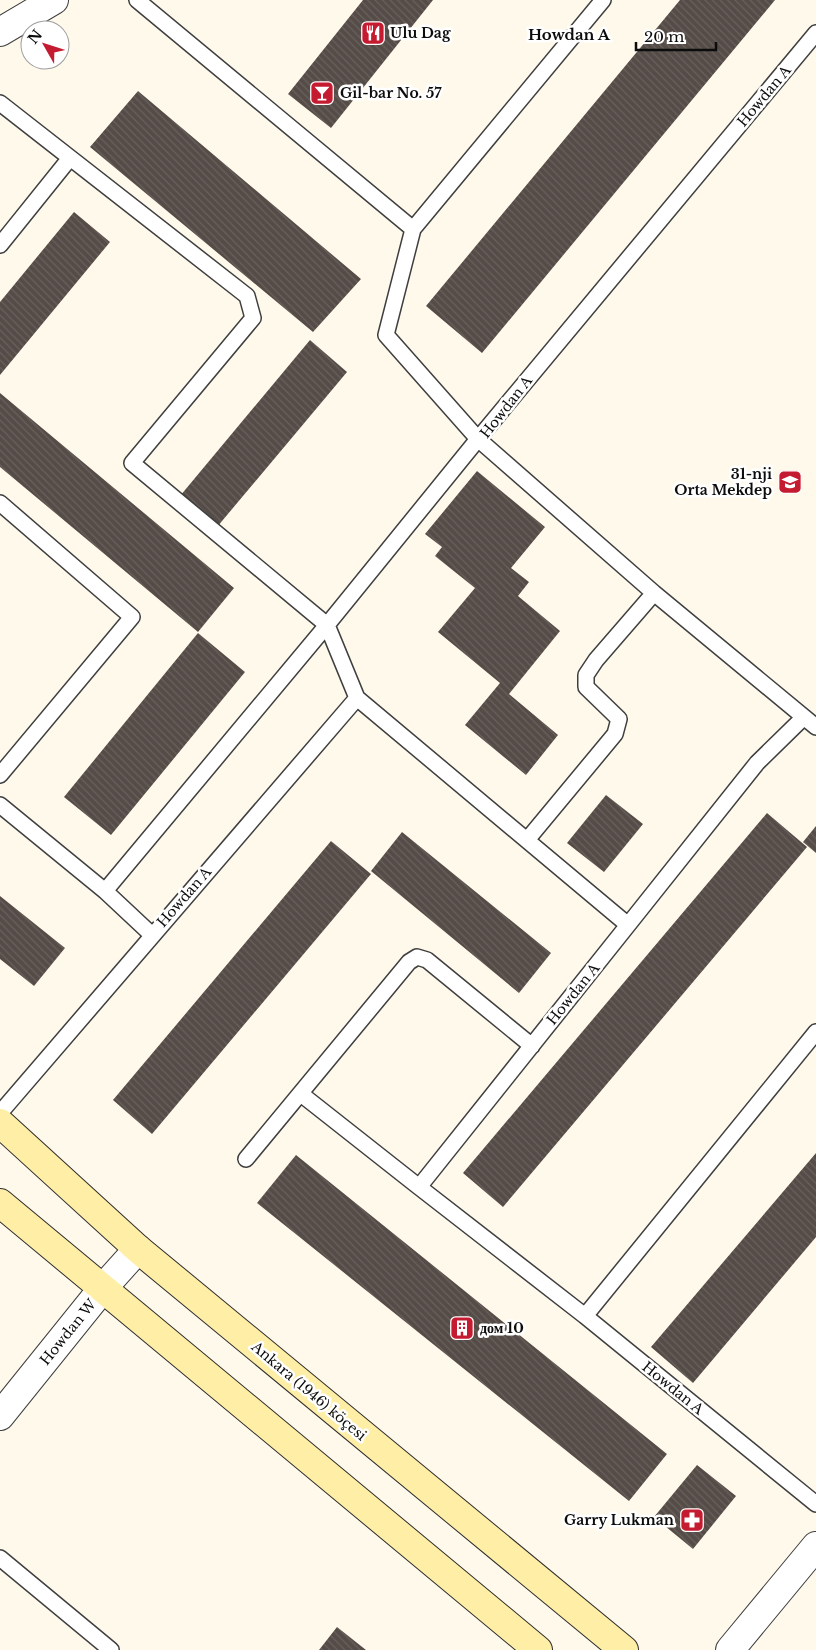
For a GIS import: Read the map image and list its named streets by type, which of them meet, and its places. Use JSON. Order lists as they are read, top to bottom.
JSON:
{
  "streets": {
    "main road": ["Ankara (1946) köçesi"],
    "street": ["Howdan W"],
    "lane": ["Howdan A"]
  },
  "crossings": [
    ["Howdan W", "Ankara (1946) köçesi"]
  ],
  "districts": ["Howdan A"],
  "places": {
    "restaurant": ["Ulu Dag"],
    "bar": ["Gil-bar No. 57"],
    "school or university": ["31-nji Orta Mekdep"],
    "building": ["дом 10"],
    "pharmacy": ["Garry Lukman"]
  },
  "scale_bar": "20 m",
  "north": "top left"
}
